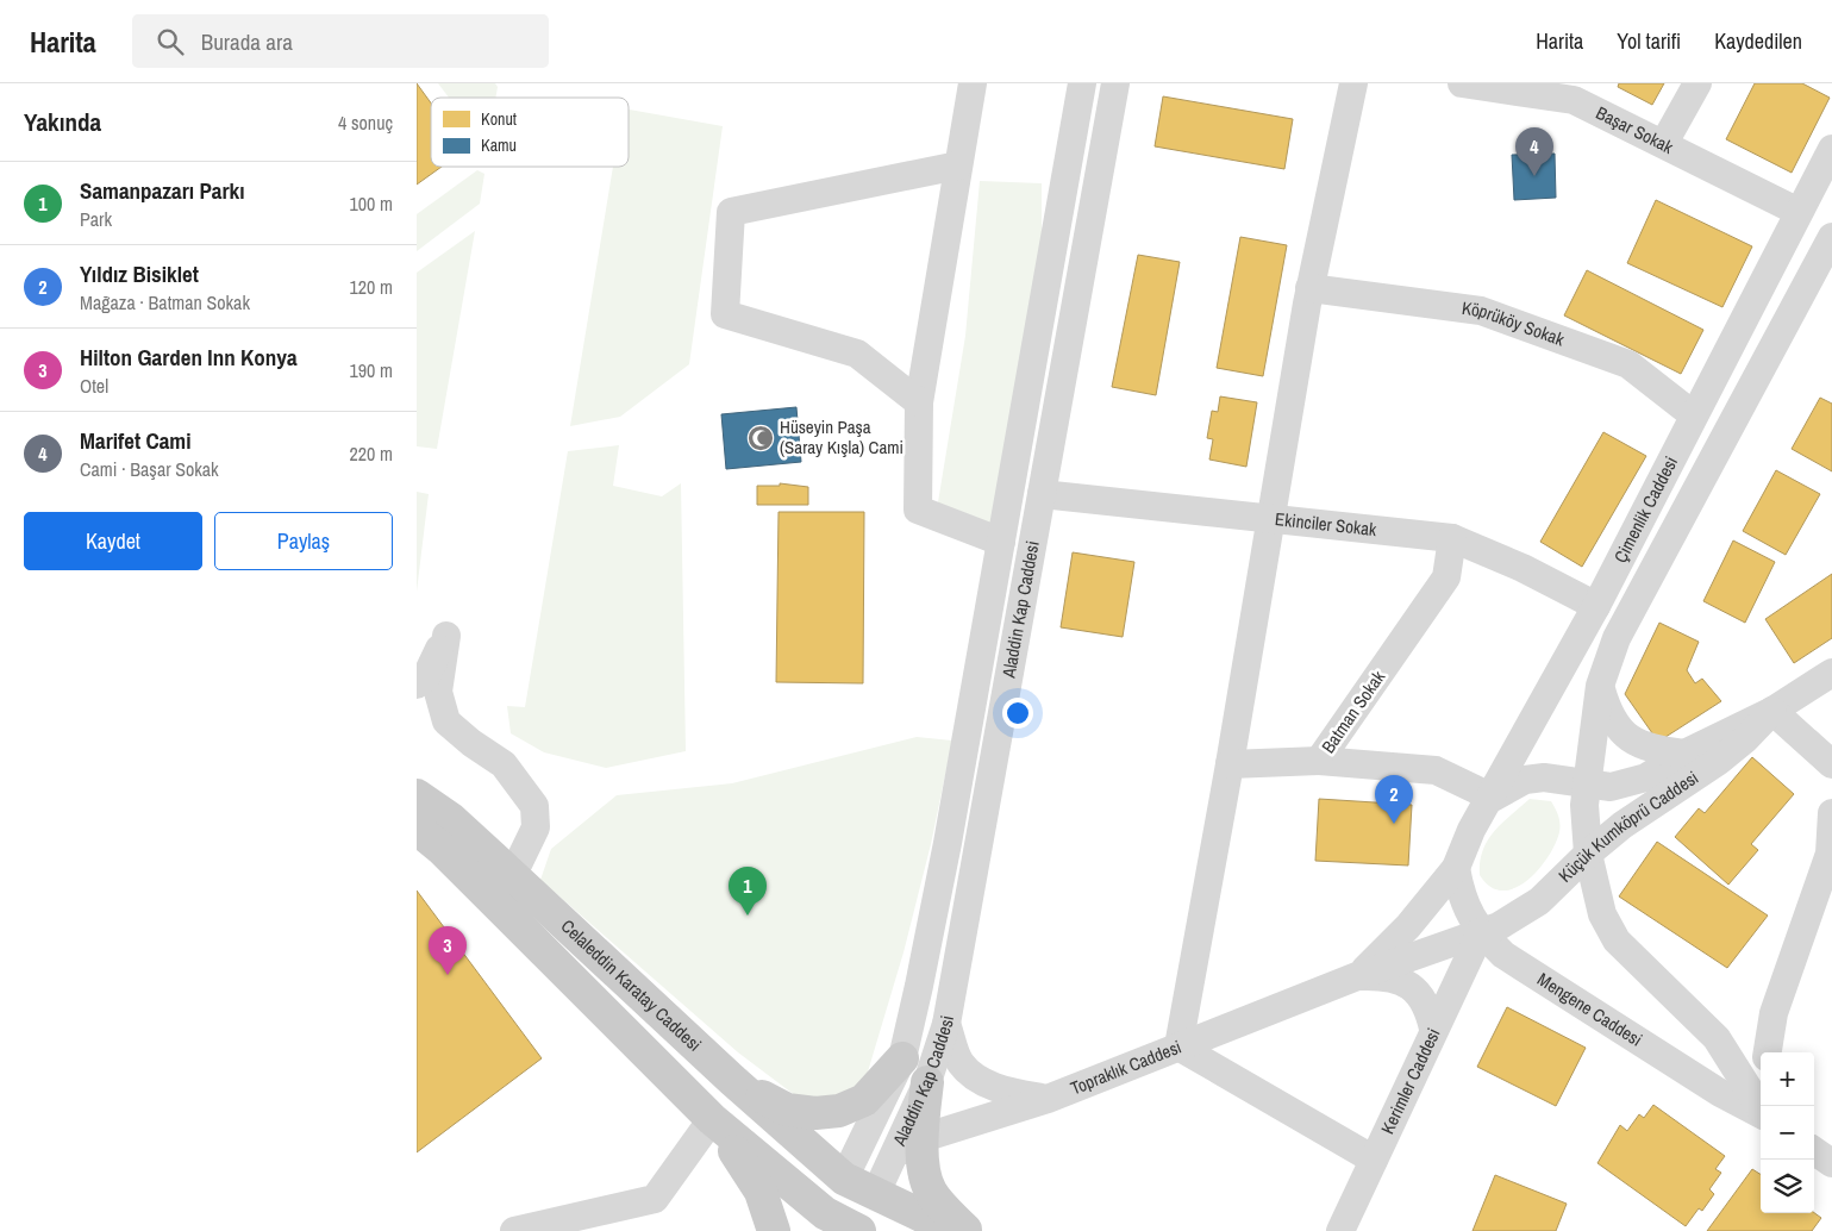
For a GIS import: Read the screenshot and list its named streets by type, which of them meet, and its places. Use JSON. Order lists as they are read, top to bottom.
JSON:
{
  "streets": {
    "main road": ["Celaleddin Karatay Caddesi"],
    "street": [
      "Başar Sokak",
      "Köprüköy Sokak",
      "Çimenlik Caddesi",
      "Ekinciler Sokak",
      "Aladdin Kap Caddesi",
      "Batman Sokak",
      "Küçük Kumköprü Caddesi",
      "Mengene Caddesi",
      "Topraklık Caddesi",
      "Kerimler Caddesi"
    ]
  },
  "crossings": [
    ["Başar Sokak", "Çimenlik Caddesi"],
    ["Köprüköy Sokak", "Çimenlik Caddesi"],
    ["Çimenlik Caddesi", "Ekinciler Sokak"],
    ["Çimenlik Caddesi", "Batman Sokak"],
    ["Çimenlik Caddesi", "Küçük Kumköprü Caddesi"],
    ["Çimenlik Caddesi", "Mengene Caddesi"],
    ["Çimenlik Caddesi", "Topraklık Caddesi"],
    ["Ekinciler Sokak", "Aladdin Kap Caddesi"],
    ["Ekinciler Sokak", "Batman Sokak"],
    ["Aladdin Kap Caddesi", "Celaleddin Karatay Caddesi"],
    ["Aladdin Kap Caddesi", "Topraklık Caddesi"],
    ["Batman Sokak", "Küçük Kumköprü Caddesi"],
    ["Küçük Kumköprü Caddesi", "Mengene Caddesi"],
    ["Küçük Kumköprü Caddesi", "Topraklık Caddesi"],
    ["Küçük Kumköprü Caddesi", "Kerimler Caddesi"],
    ["Mengene Caddesi", "Topraklık Caddesi"],
    ["Mengene Caddesi", "Kerimler Caddesi"]
  ],
  "places": {
    "mosque": ["Hüseyin Paşa (Saray Kışla) Cami"]
  },
  "legend": ["Konut", "Kamu"],
  "page": {
    "header": "Harita",
    "search": "Burada ara",
    "nav": ["Harita", "Yol tarifi", "Kaydedilen"],
    "heading": ["Yakında", "4 sonuç"],
    "pins": [
      "4",
      "2",
      "1",
      "3"
    ],
    "list": [
      {
        "mark": "1",
        "name": "Samanpazarı Parkı",
        "note": "Park",
        "value": "100 m"
      },
      {
        "mark": "2",
        "name": "Yıldız Bisiklet",
        "note": "Mağaza · Batman Sokak",
        "value": "120 m"
      },
      {
        "mark": "3",
        "name": "Hilton Garden Inn Konya",
        "note": "Otel",
        "value": "190 m"
      },
      {
        "mark": "4",
        "name": "Marifet Cami",
        "note": "Cami · Başar Sokak",
        "value": "220 m"
      }
    ],
    "buttons": ["Kaydet", "Paylaş"],
    "map_buttons": ["+", "−"]
  }
}
